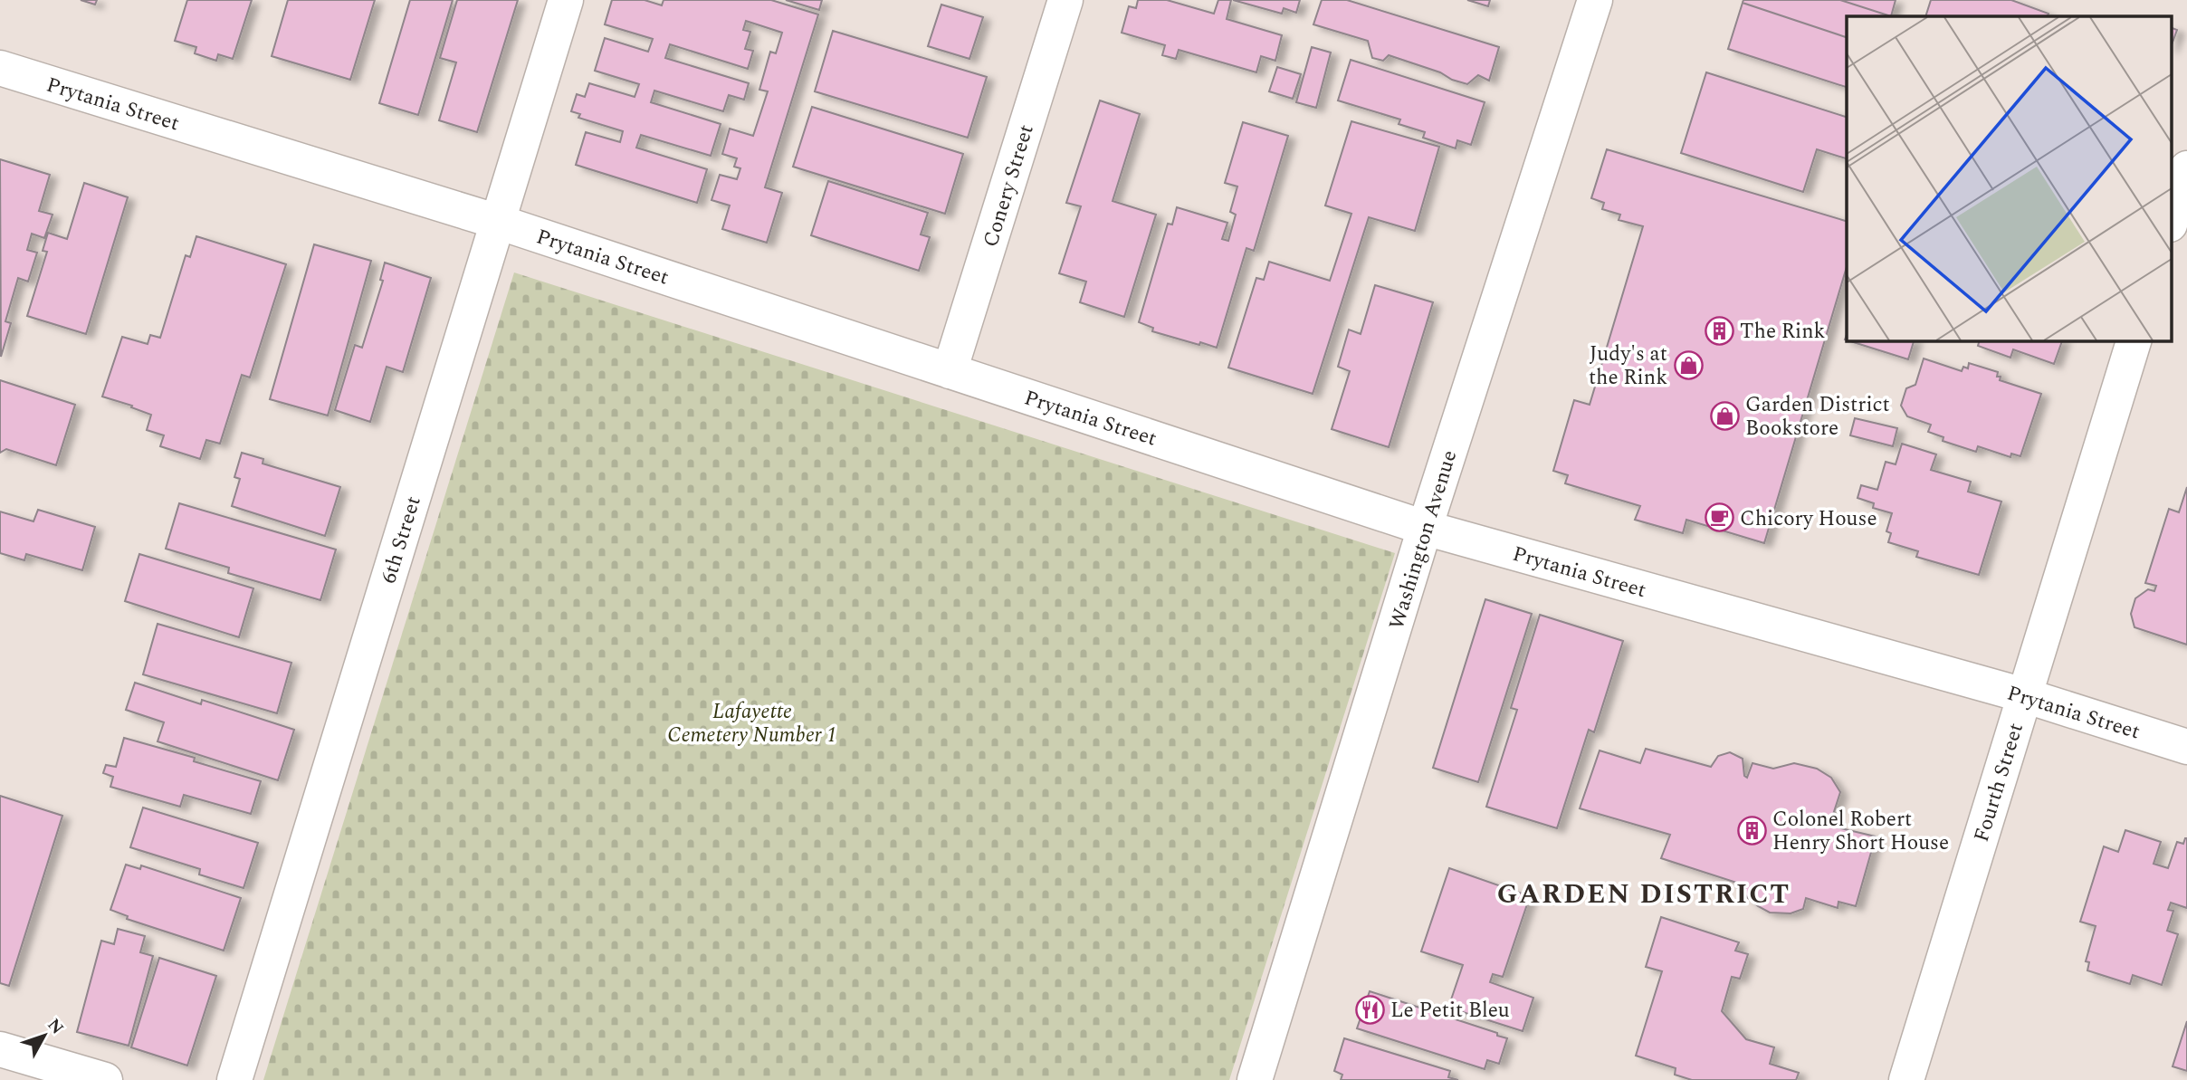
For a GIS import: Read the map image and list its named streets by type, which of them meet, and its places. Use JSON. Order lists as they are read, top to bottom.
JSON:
{
  "streets": {
    "street": [
      "Prytania Street",
      "Conery Street",
      "6th Street",
      "Washington Avenue",
      "Fourth Street"
    ]
  },
  "crossings": [
    ["Prytania Street", "Conery Street"],
    ["Prytania Street", "6th Street"],
    ["Prytania Street", "Washington Avenue"],
    ["Prytania Street", "Fourth Street"]
  ],
  "districts": ["GARDEN DISTRICT"],
  "parks": ["Lafayette Cemetery Number 1"],
  "places": {
    "building": ["The Rink", "Colonel Robert Henry Short House"],
    "shop": ["Judy's at the Rink", "Garden District Bookstore"],
    "cafe": ["Chicory House"],
    "restaurant": ["Le Petit Bleu"]
  },
  "north": "top right"
}
